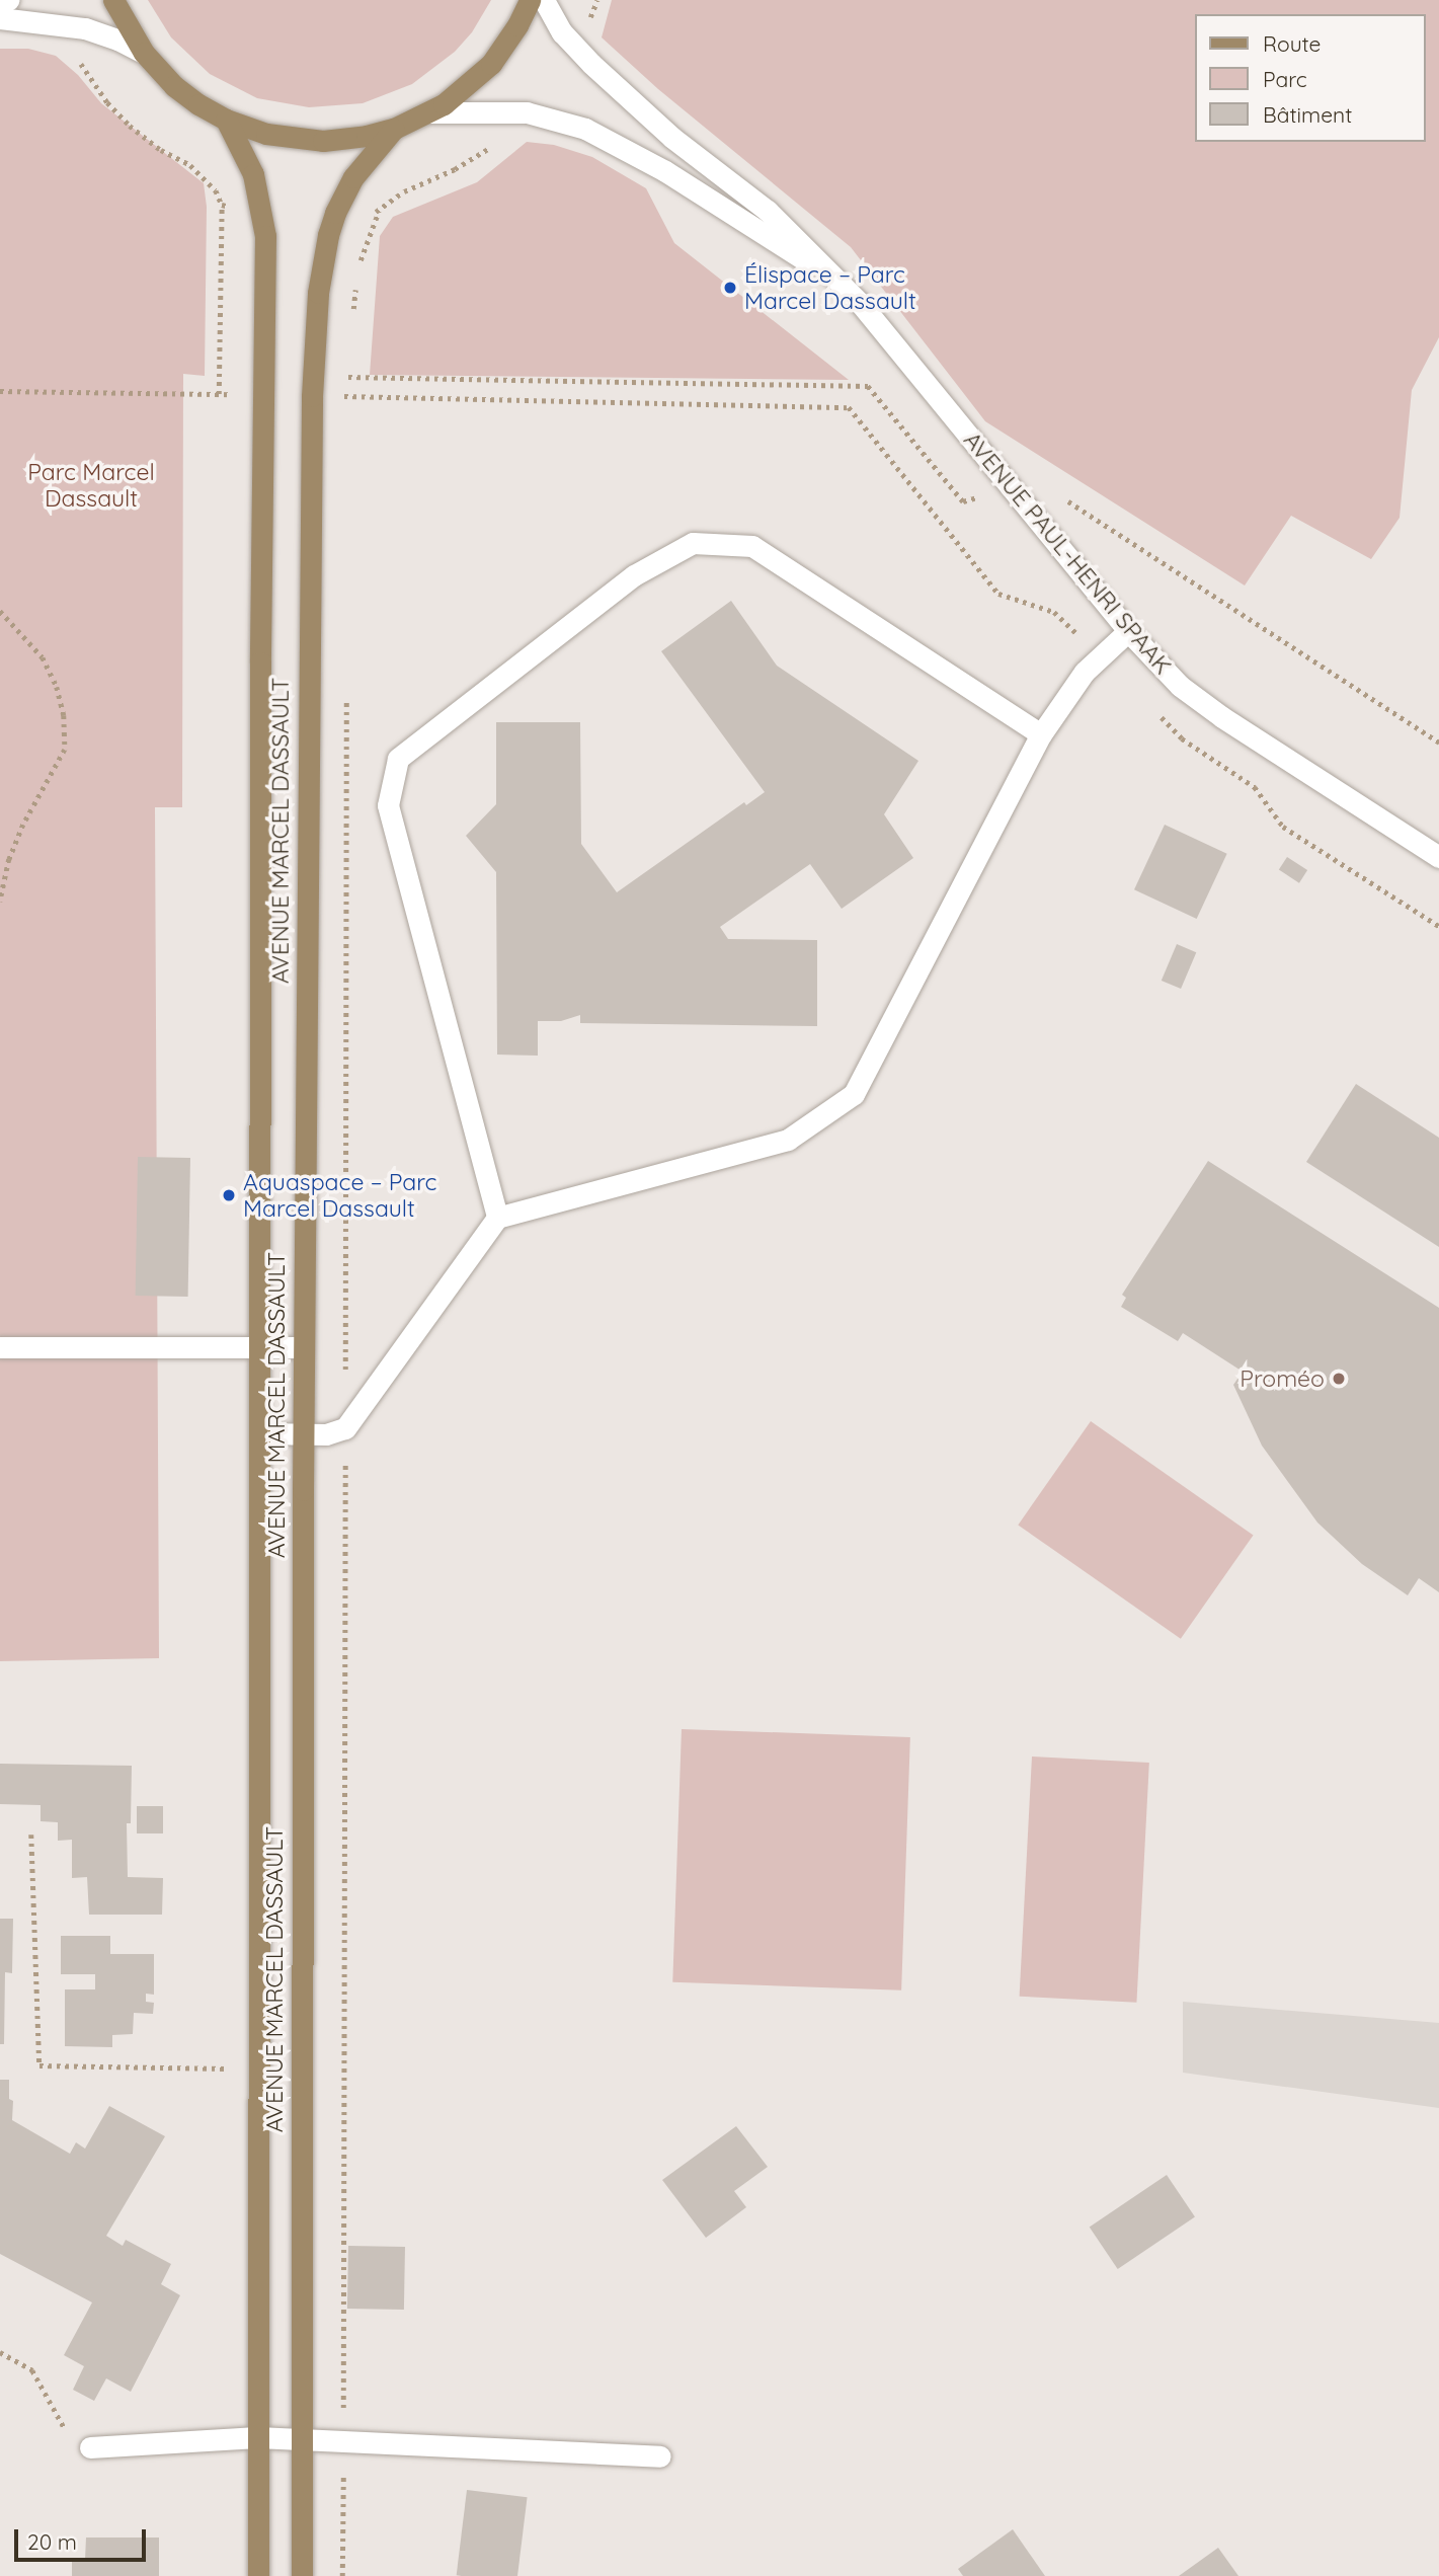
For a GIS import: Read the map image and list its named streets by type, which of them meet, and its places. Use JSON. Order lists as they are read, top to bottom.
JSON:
{
  "streets": {
    "main road": ["AVENUE MARCEL DASSAULT"],
    "street": ["AVENUE PAUL-HENRI SPAAK"]
  },
  "parks": ["Parc Marcel Dassault"],
  "places": ["Élispace – Parc Marcel Dassault", "Aquaspace – Parc Marcel Dassault", "Proméo"],
  "legend": ["Route", "Parc", "Bâtiment"],
  "scale_bar": "20 m"
}
